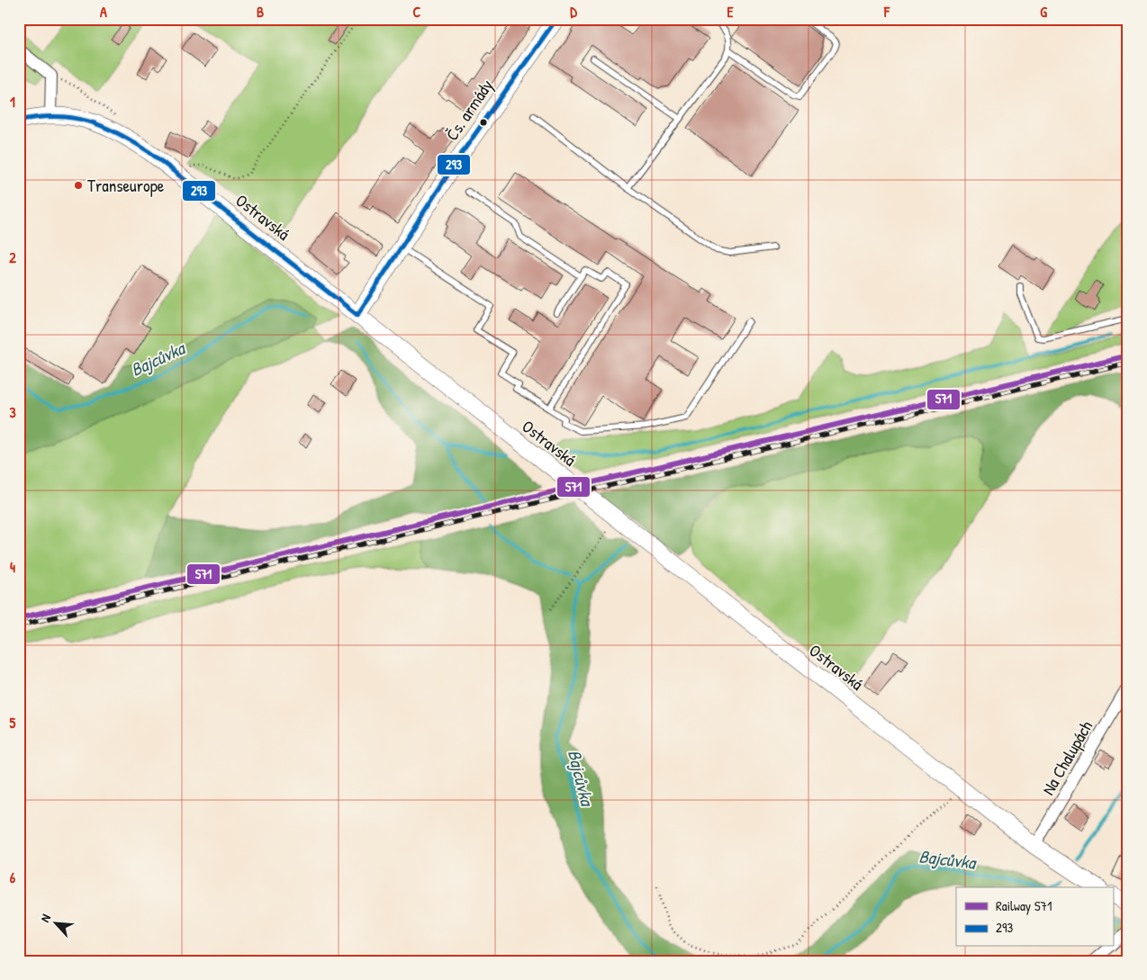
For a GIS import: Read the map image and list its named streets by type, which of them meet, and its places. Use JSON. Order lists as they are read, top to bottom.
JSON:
{
  "streets": {
    "main road": ["Čs. armády", "Ostravská"],
    "street": ["Na Chalupách"]
  },
  "crossings": [
    ["Čs. armády", "Ostravská"],
    ["Ostravská", "Na Chalupách"]
  ],
  "water": ["Bajcůvka"],
  "places": ["Transeurope"],
  "lines": ["transit line 293", "rail line S71"],
  "legend": ["Railway S71", "293"],
  "north": "top left",
  "grid": {
    "columns": [
      "A",
      "B",
      "C",
      "D",
      "E",
      "F",
      "G"
    ],
    "rows": [
      "1",
      "2",
      "3",
      "4",
      "5",
      "6"
    ]
  }
}
